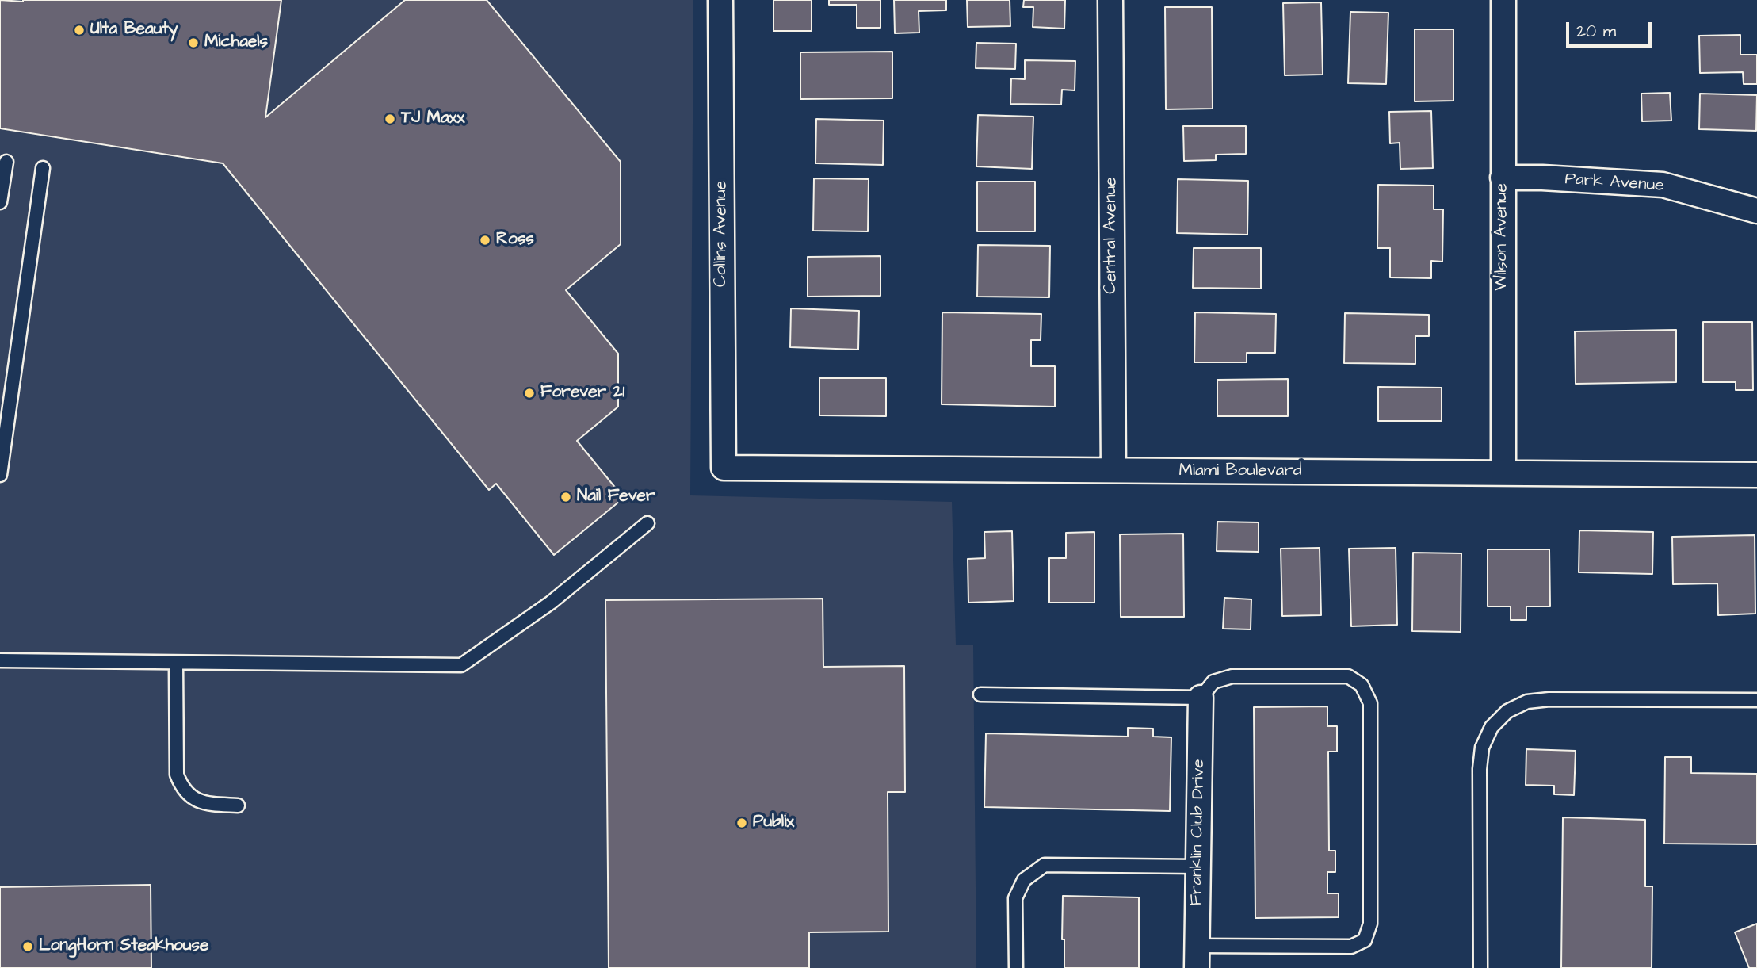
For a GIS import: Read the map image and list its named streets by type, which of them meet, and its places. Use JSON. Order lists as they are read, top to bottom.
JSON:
{
  "streets": {
    "street": [
      "Park Avenue",
      "Collins Avenue",
      "Central Avenue",
      "Wilson Avenue",
      "Miami Boulevard",
      "Franklin Club Drive"
    ]
  },
  "crossings": [
    ["Park Avenue", "Wilson Avenue"],
    ["Collins Avenue", "Miami Boulevard"],
    ["Central Avenue", "Miami Boulevard"],
    ["Wilson Avenue", "Miami Boulevard"]
  ],
  "places": [
    "Ulta Beauty",
    "Michaels",
    "TJ Maxx",
    "Ross",
    "Forever 21",
    "Nail Fever",
    "Publix",
    "LongHorn Steakhouse"
  ],
  "scale_bar": "20 m"
}
